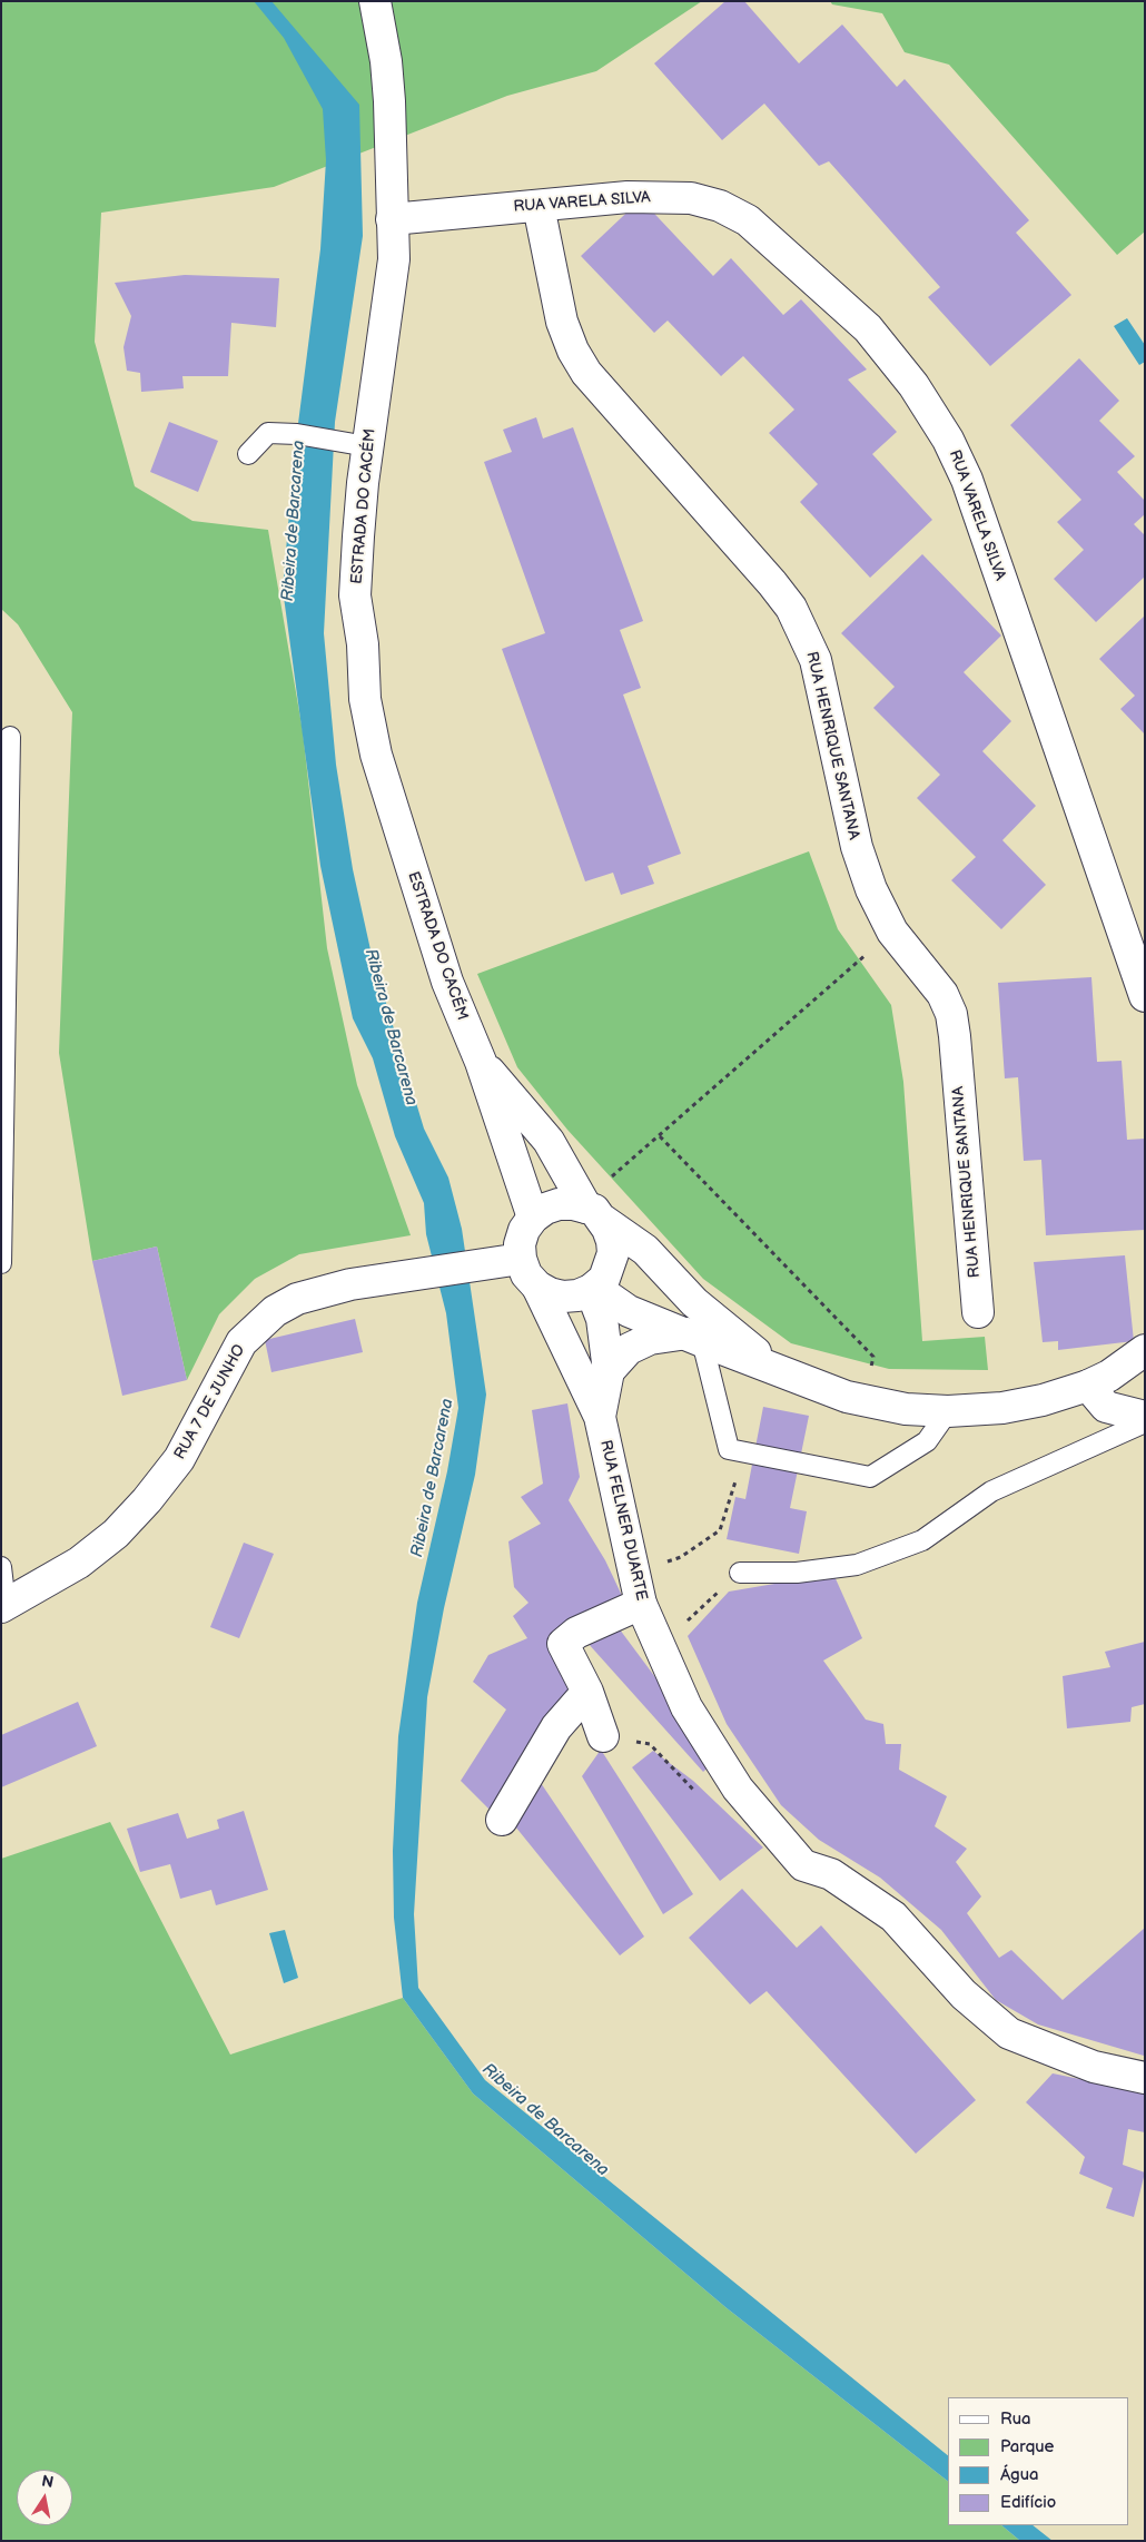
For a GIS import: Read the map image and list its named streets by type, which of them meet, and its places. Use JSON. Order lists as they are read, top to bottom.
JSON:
{
  "streets": {
    "street": [
      "RUA VARELA SILVA",
      "ESTRADA DO CACÉM",
      "RUA HENRIQUE SANTANA",
      "RUA 7 DE JUNHO",
      "RUA FELNER DUARTE"
    ]
  },
  "crossings": [
    ["RUA VARELA SILVA", "ESTRADA DO CACÉM"],
    ["RUA VARELA SILVA", "RUA HENRIQUE SANTANA"],
    ["ESTRADA DO CACÉM", "RUA 7 DE JUNHO"],
    ["ESTRADA DO CACÉM", "RUA FELNER DUARTE"],
    ["RUA 7 DE JUNHO", "RUA FELNER DUARTE"]
  ],
  "water": ["Ribeira de Barcarena"],
  "legend": [
    "Rua",
    "Parque",
    "Água",
    "Edifício"
  ],
  "north": "top"
}
